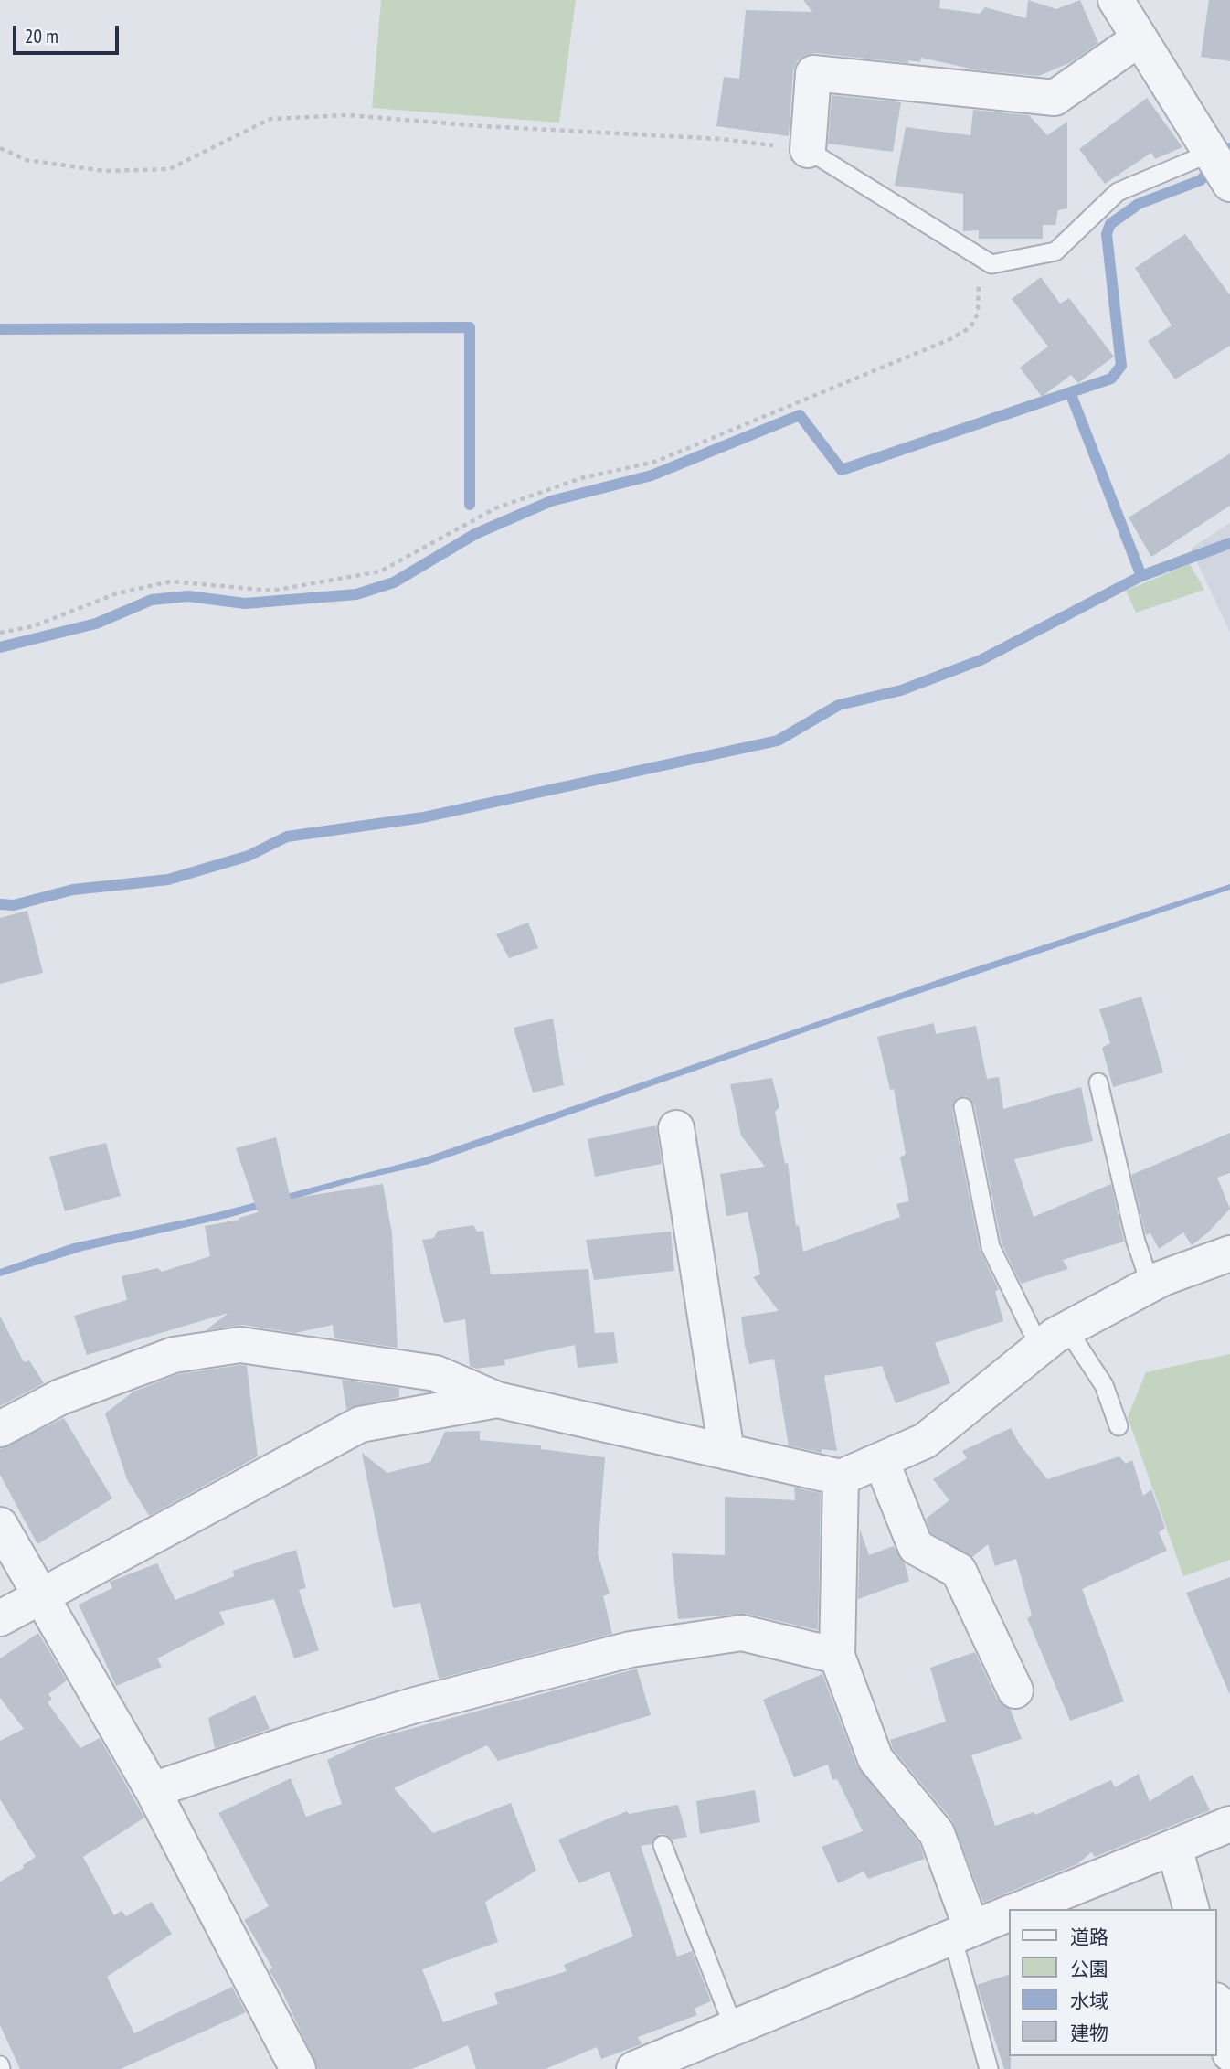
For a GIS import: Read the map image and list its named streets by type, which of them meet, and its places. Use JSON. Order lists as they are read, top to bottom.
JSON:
{
  "legend": [
    "道路",
    "公園",
    "水域",
    "建物"
  ],
  "scale_bar": "20 m"
}
